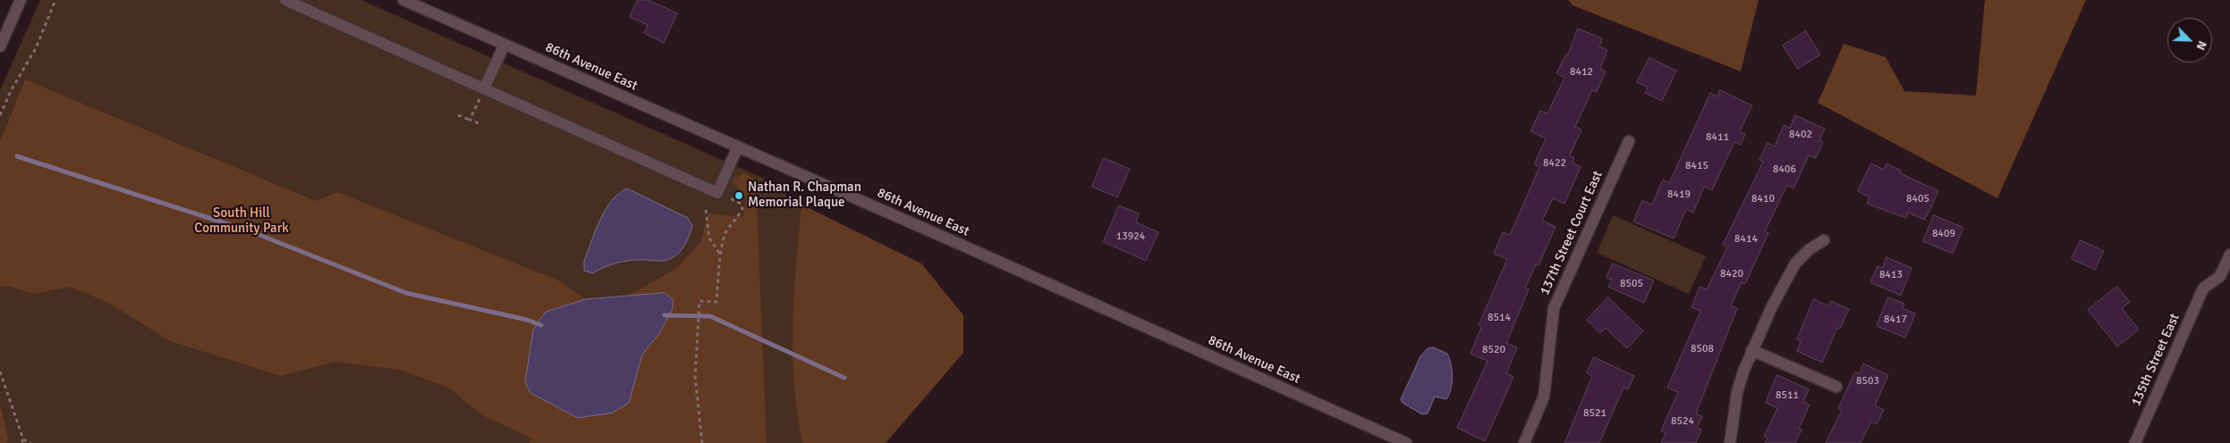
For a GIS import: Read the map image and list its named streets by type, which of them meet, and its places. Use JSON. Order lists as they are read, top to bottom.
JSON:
{
  "streets": {
    "street": ["86th Avenue East", "137th Street Court East", "135th Street East"]
  },
  "parks": ["South Hill Community Park"],
  "places": ["Nathan R. Chapman Memorial Plaque"],
  "house_numbers": [
    "8412",
    "8402",
    "8411",
    "8422",
    "8415",
    "8406",
    "8419",
    "8410",
    "8405",
    "8409",
    "13924",
    "8414",
    "8420",
    "8413",
    "8505",
    "8514",
    "8417",
    "8508",
    "8520",
    "8503",
    "8511",
    "8521",
    "8524"
  ],
  "north": "bottom right"
}
